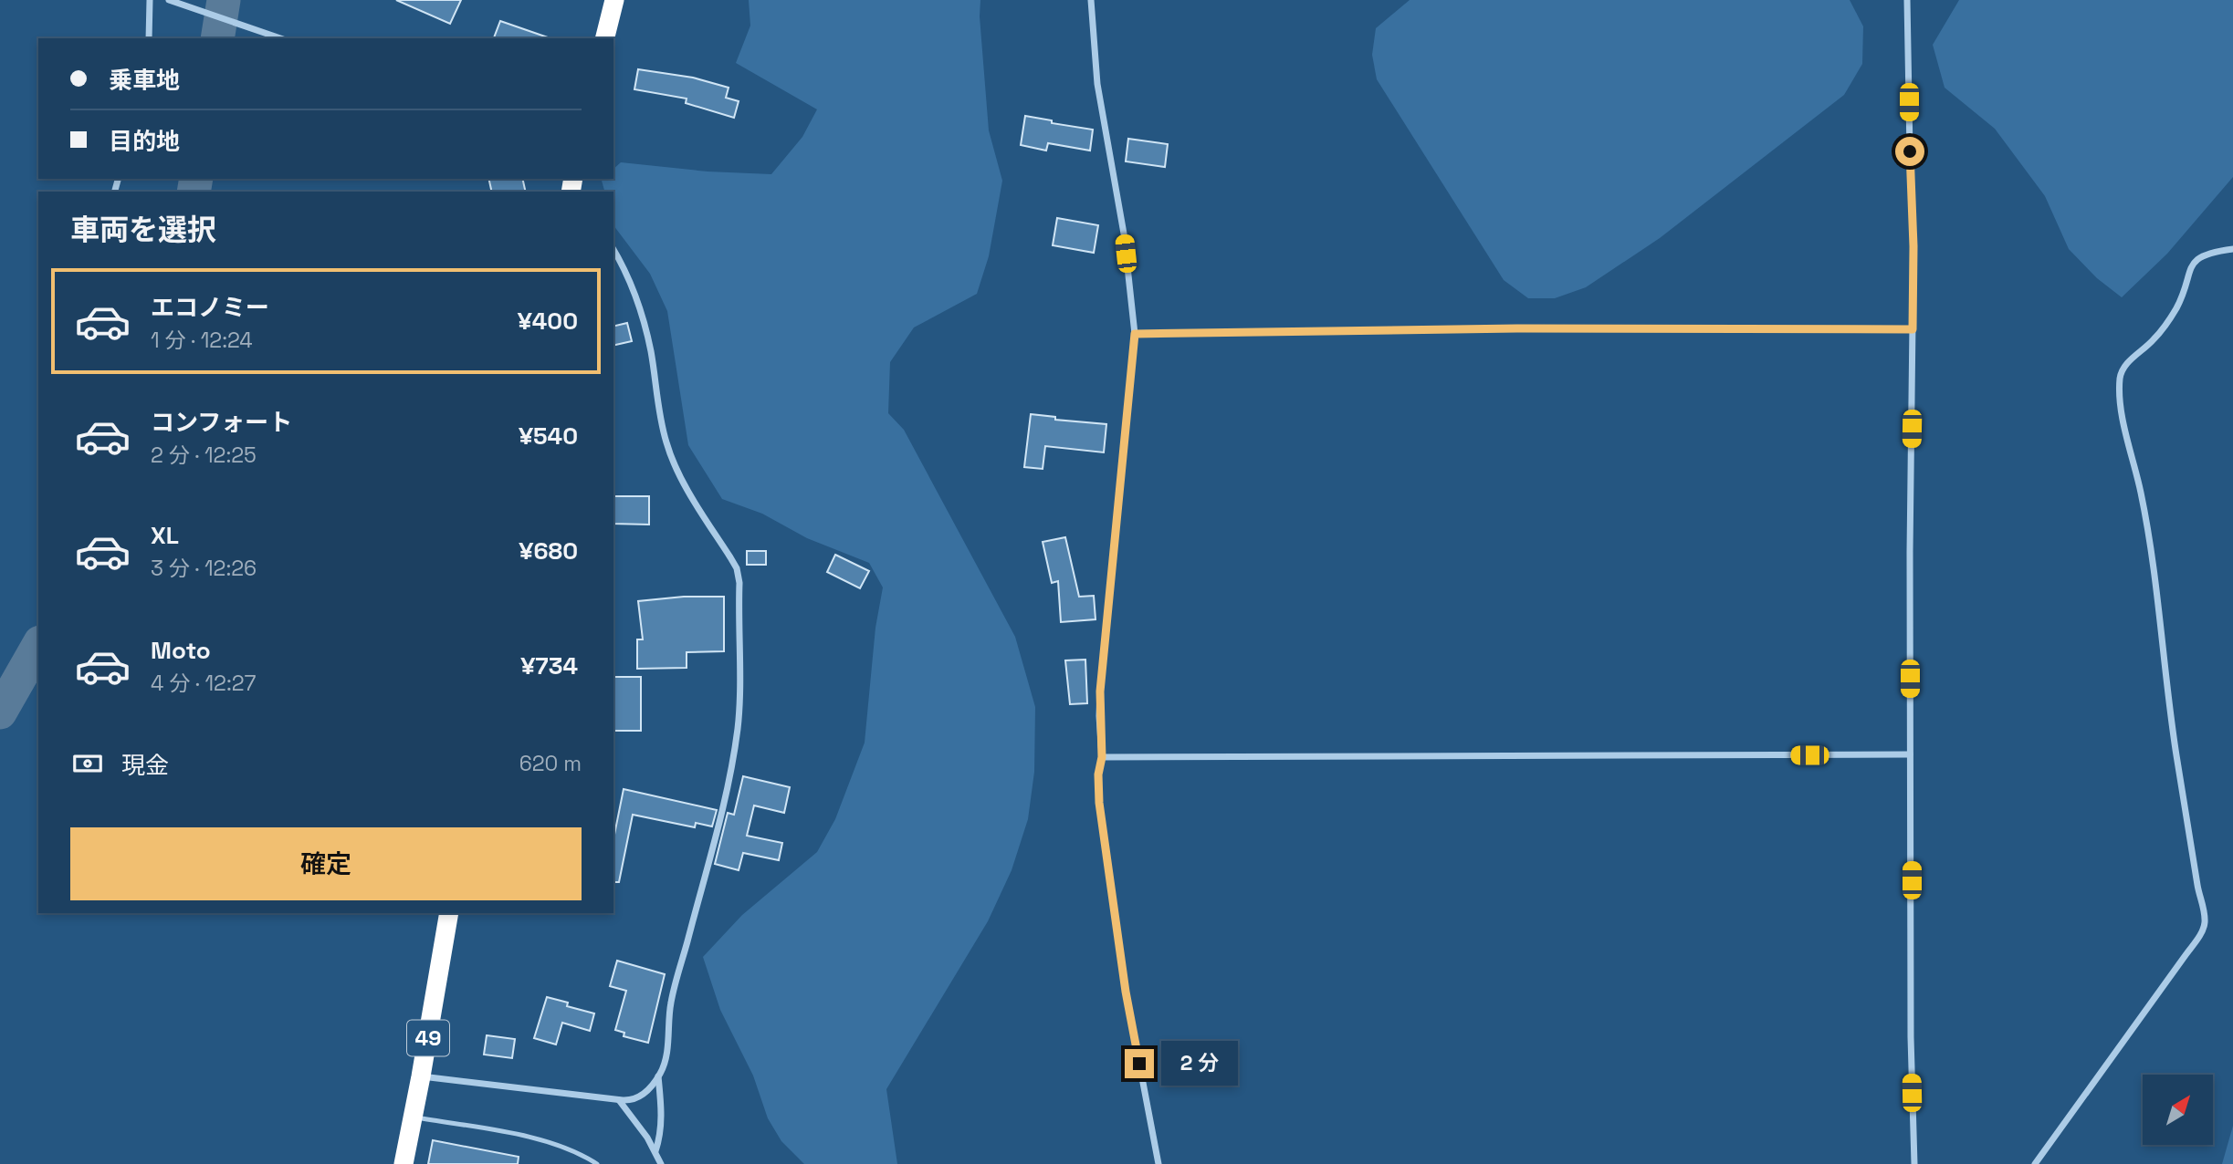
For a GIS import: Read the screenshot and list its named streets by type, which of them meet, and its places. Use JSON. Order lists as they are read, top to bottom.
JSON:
{
  "streets": {
    "highway": ["49"]
  },
  "north": "top right",
  "page": {
    "banner": ["乗車地", "目的地"],
    "heading": "車両を選択",
    "list": [
      {
        "name": "エコノミー",
        "note": "1 分 · 12:24",
        "value": "¥400"
      },
      {
        "name": "コンフォート",
        "note": "2 分 · 12:25",
        "value": "¥540"
      },
      {
        "name": "XL",
        "note": "3 分 · 12:26",
        "value": "¥680"
      },
      {
        "name": "Moto",
        "note": "4 分 · 12:27",
        "value": "¥734"
      }
    ],
    "pay": ["現金", "620 m"],
    "buttons": "確定",
    "bubble": "2 分"
  }
}
